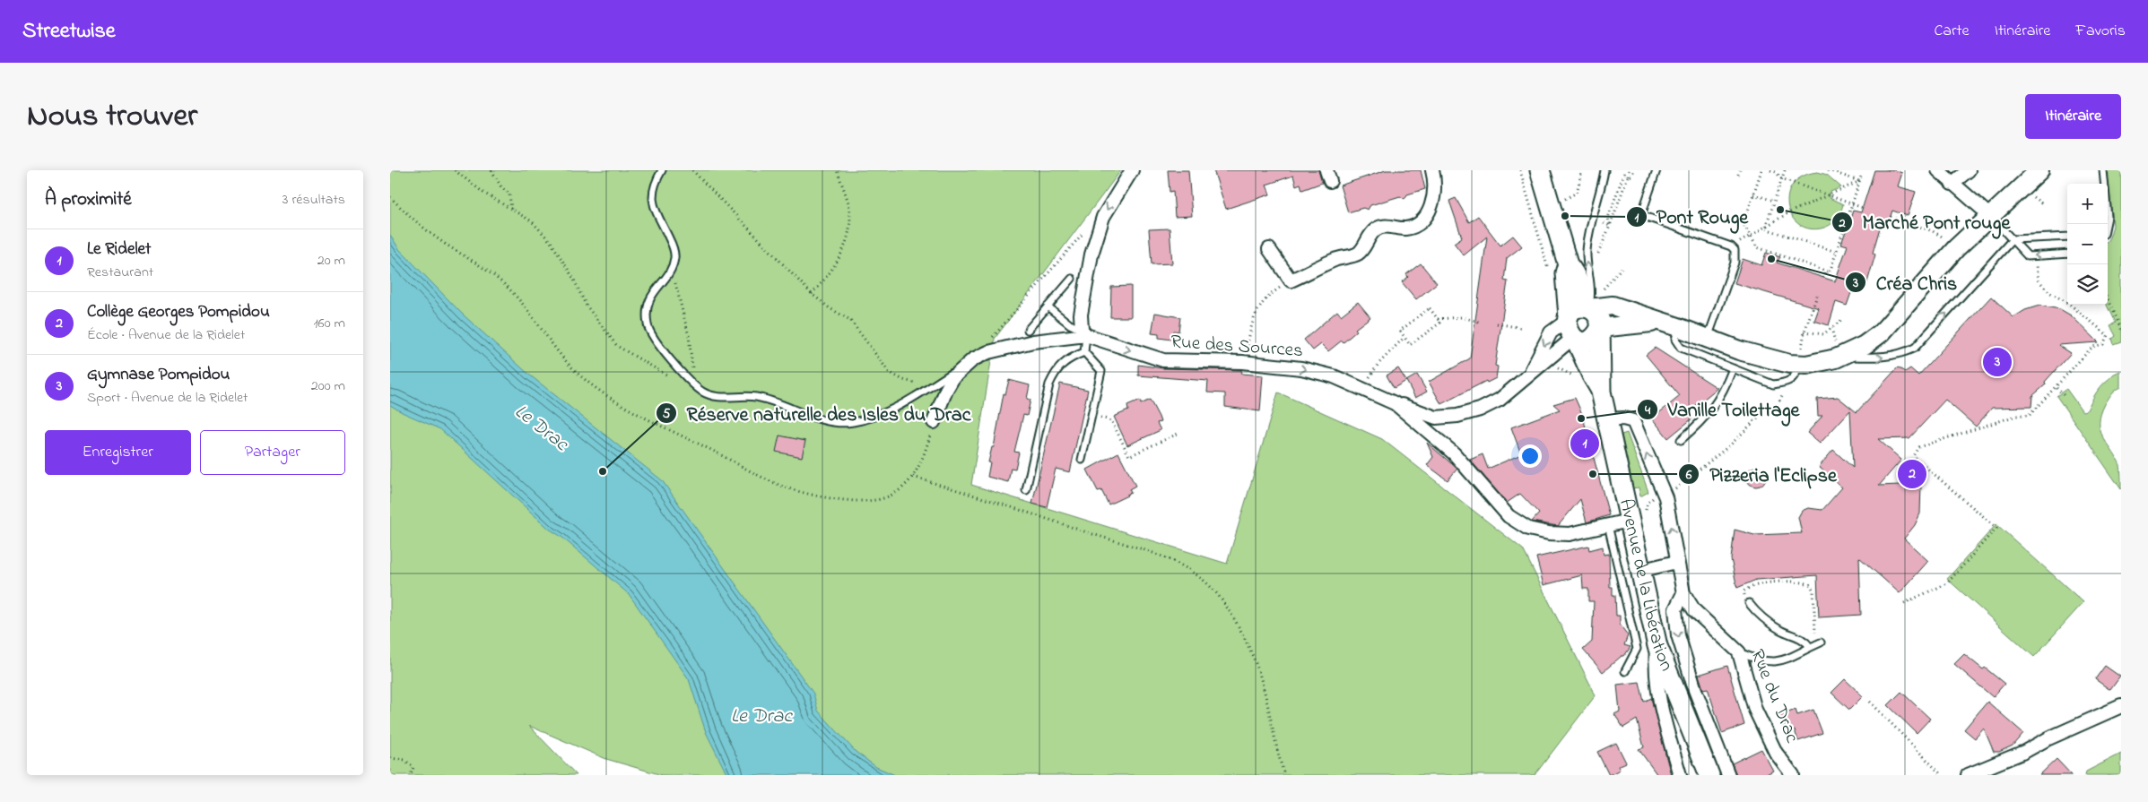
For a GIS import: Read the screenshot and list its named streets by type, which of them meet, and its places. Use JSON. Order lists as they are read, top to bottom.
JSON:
{
  "streets": {
    "main road": ["Avenue de la Libération"],
    "street": ["Rue des Sources", "Rue du Drac"]
  },
  "crossings": [
    ["Rue des Sources", "Avenue de la Libération"],
    ["Avenue de la Libération", "Rue du Drac"]
  ],
  "one_way": ["Rue des Sources", "Rue du Drac"],
  "water": ["Le Drac"],
  "places": [
    "Marché Pont rouge",
    "Pont Rouge",
    "Créa Chris",
    "Vanille Toilettage",
    "Réserve naturelle des Isles du Drac",
    "Pizzeria l'Eclipse"
  ],
  "page": {
    "header": "Streetwise",
    "nav": ["Carte", "Itinéraire", "Favoris"],
    "title": "Nous trouver",
    "buttons": [
      "Itinéraire",
      ["Enregistrer", "Partager"]
    ],
    "heading": ["À proximité", "3 résultats"],
    "map_buttons": ["+", "−"],
    "list": [
      {
        "mark": "1",
        "name": "Le Ridelet",
        "note": "Restaurant",
        "value": "20 m"
      },
      {
        "mark": "2",
        "name": "Collège Georges Pompidou",
        "note": "École · Avenue de la Ridelet",
        "value": "160 m"
      },
      {
        "mark": "3",
        "name": "Gymnase Pompidou",
        "note": "Sport · Avenue de la Ridelet",
        "value": "200 m"
      }
    ],
    "pins": ["3", "1", "2"]
  }
}
